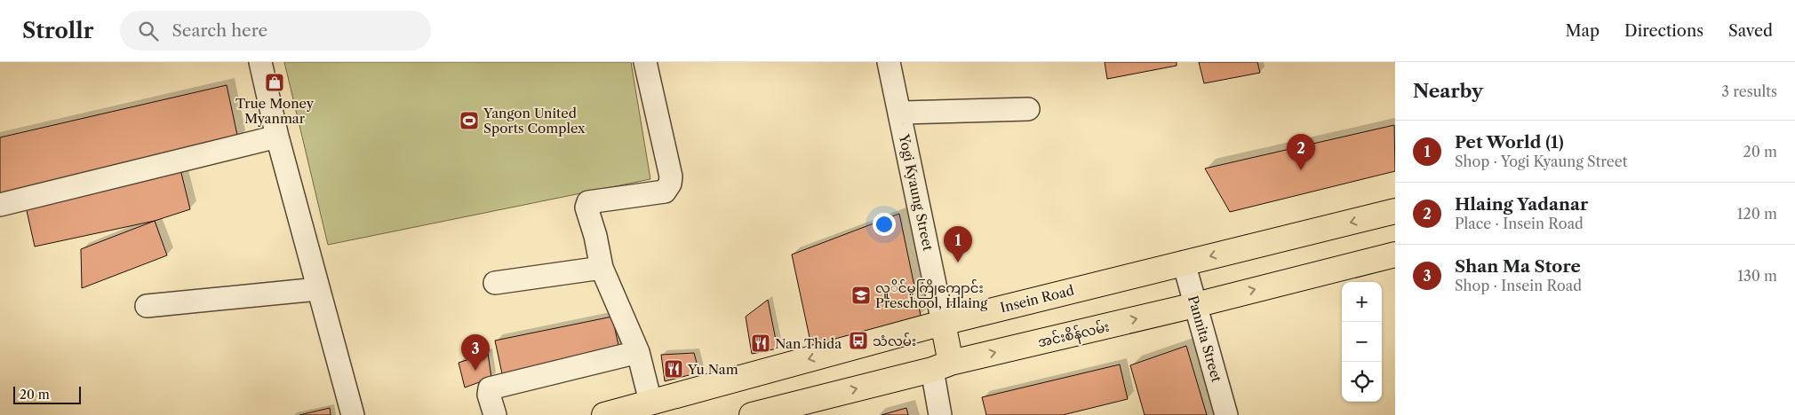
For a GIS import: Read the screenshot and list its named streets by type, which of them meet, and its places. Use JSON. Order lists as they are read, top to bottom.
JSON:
{
  "streets": {
    "main road": ["Insein Road", "အင်းစိန်လမ်း"],
    "street": ["Yogi Kyaung Street", "Pannita Street"]
  },
  "crossings": [
    ["Yogi Kyaung Street", "Insein Road"],
    ["Insein Road", "Pannita Street"],
    ["အင်းစိန်လမ်း", "Pannita Street"]
  ],
  "one_way": ["Insein Road", "အင်းစိန်လမ်း"],
  "places": {
    "shop": ["True Money Myanmar"],
    "sports": ["Yangon United Sports Complex"],
    "school or university": ["လှုိင်မူကြိုကျောင်း Preschool, Hlaing"],
    "bus stop": ["သံလမ်း"],
    "restaurant": ["Nan Thida", "Yu Nam"]
  },
  "scale_bar": "20 m",
  "page": {
    "header": "Strollr",
    "search": "Search here",
    "nav": ["Map", "Directions", "Saved"],
    "heading": ["Nearby", "3 results"],
    "list": [
      {
        "mark": "1",
        "name": "Pet World (1)",
        "note": "Shop · Yogi Kyaung Street",
        "value": "20 m"
      },
      {
        "mark": "2",
        "name": "Hlaing Yadanar",
        "note": "Place · Insein Road",
        "value": "120 m"
      },
      {
        "mark": "3",
        "name": "Shan Ma Store",
        "note": "Shop · Insein Road",
        "value": "130 m"
      }
    ],
    "pins": ["2", "1", "3"],
    "map_buttons": ["+", "−"],
    "scale": "20 m"
  }
}
